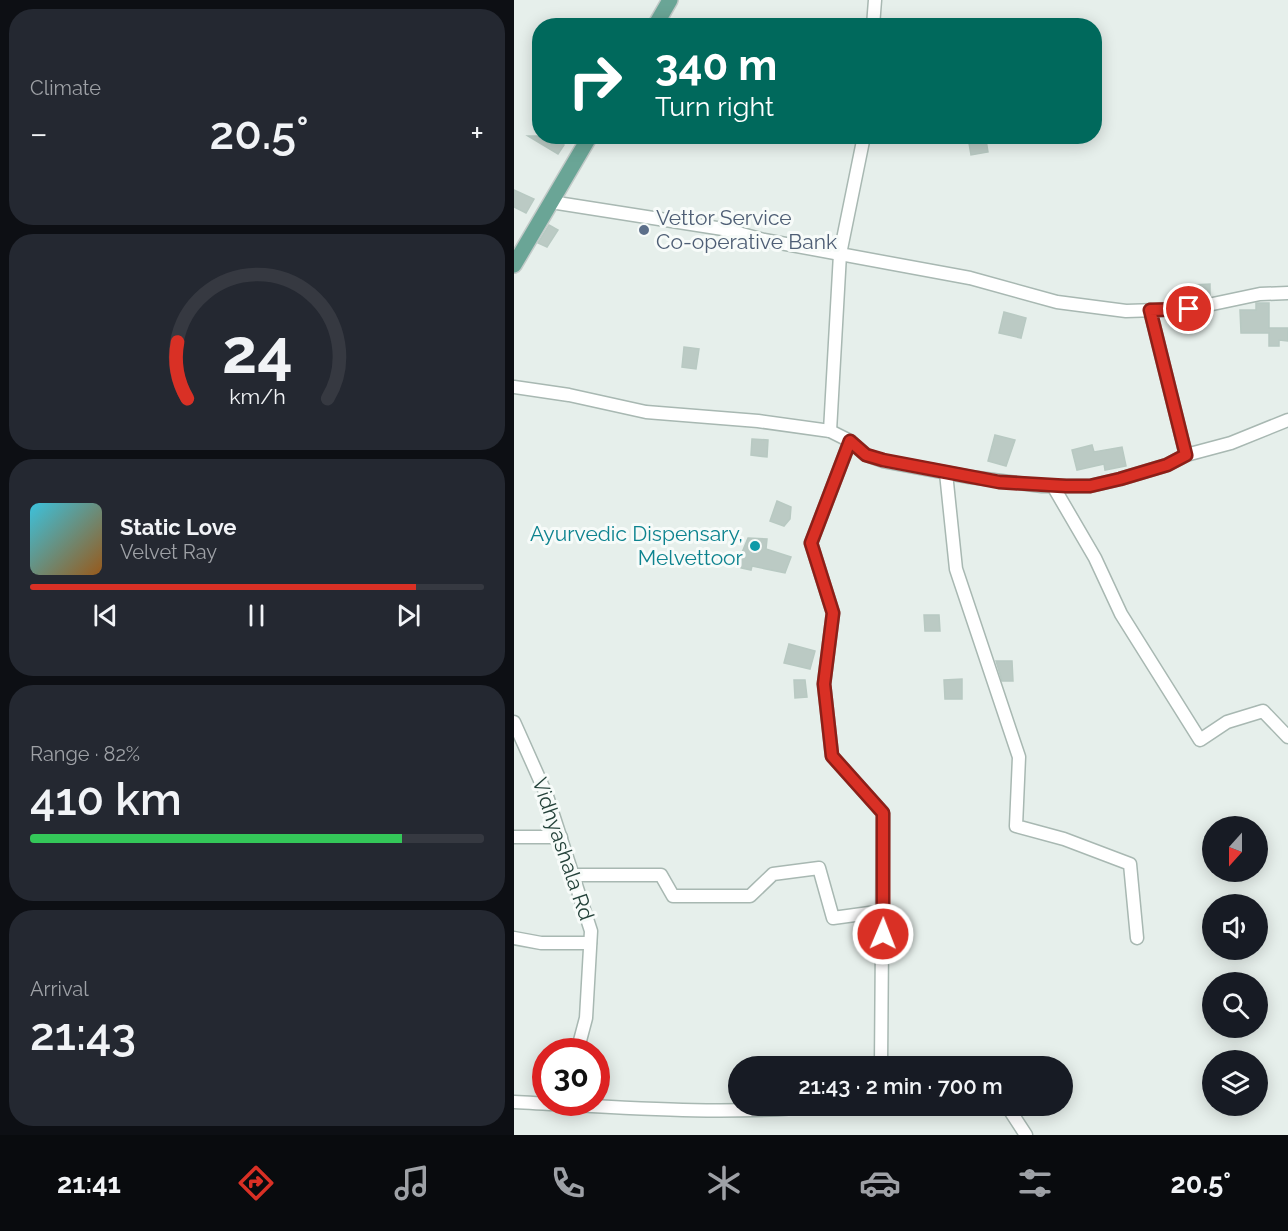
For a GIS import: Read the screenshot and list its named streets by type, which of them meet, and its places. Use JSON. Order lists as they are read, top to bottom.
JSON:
{
  "streets": {
    "street": ["Vidhyashala Rd"]
  },
  "places": ["Vettor Service Co-operative Bank", "Ayurvedic Dispensary, Melvettoor"],
  "north": "bottom",
  "page": {
    "tile": [
      "Climate",
      ["Range · 82%", "410 km"],
      ["Arrival", "21:43"]
    ],
    "turn": ["340 m", "Turn right"],
    "heat": ["−", "20.5°", "+"],
    "song": ["Static Love", "Velvet Ray"],
    "limit": "30",
    "trip": "21:43 · 2 min · 700 m",
    "tabs": ["21:41", "20.5°"],
    "gauge": ["24", "km/h"]
  }
}
